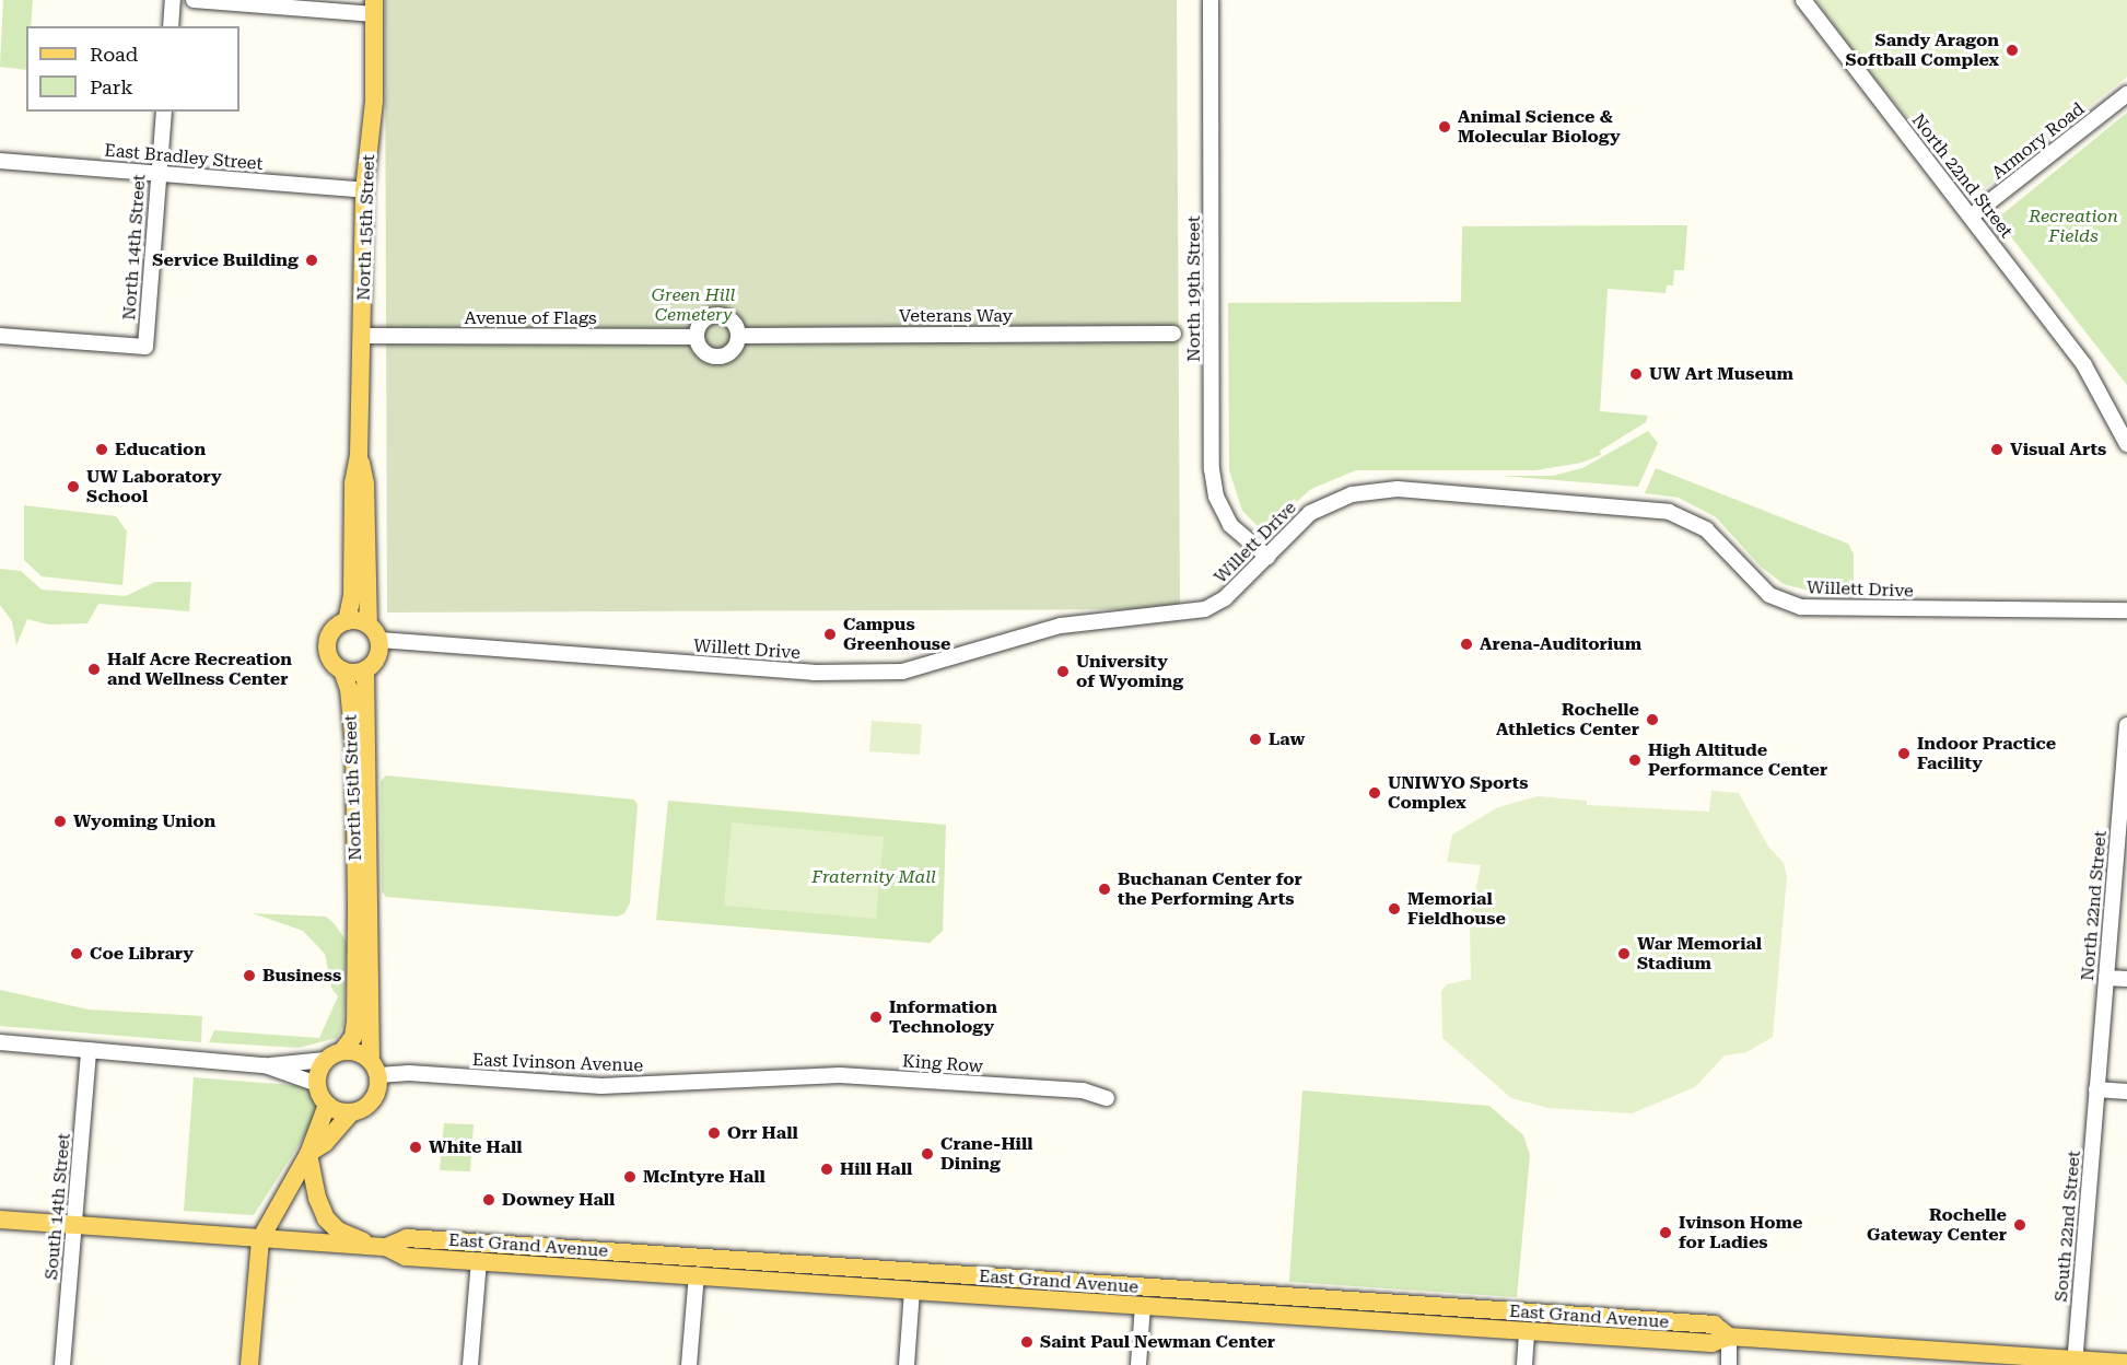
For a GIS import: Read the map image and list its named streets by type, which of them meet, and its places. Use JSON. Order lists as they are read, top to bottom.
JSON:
{
  "streets": {
    "main road": ["North 15th Street", "East Grand Avenue"],
    "street": [
      "Armory Road",
      "East Bradley Street",
      "North 22nd Street",
      "North 14th Street",
      "North 19th Street",
      "Veterans Way",
      "Avenue of Flags",
      "Willett Drive",
      "East Ivinson Avenue",
      "King Row",
      "South 14th Street",
      "South 22nd Street"
    ]
  },
  "crossings": [
    ["Armory Road", "North 22nd Street"],
    ["East Bradley Street", "North 15th Street"],
    ["East Bradley Street", "North 14th Street"],
    ["North 22nd Street", "South 22nd Street"],
    ["North 15th Street", "Avenue of Flags"],
    ["North 15th Street", "Willett Drive"],
    ["North 19th Street", "Willett Drive"],
    ["Veterans Way", "Avenue of Flags"],
    ["East Ivinson Avenue", "King Row"],
    ["South 14th Street", "East Grand Avenue"],
    ["South 22nd Street", "East Grand Avenue"]
  ],
  "parks": ["Recreation Fields", "Green Hill Cemetery", "Fraternity Mall"],
  "places": [
    "Sandy Aragon Softball Complex",
    "Animal Science & Molecular Biology",
    "Service Building",
    "UW Art Museum",
    "Education",
    "Visual Arts",
    "UW Laboratory School",
    "Campus Greenhouse",
    "Arena-Auditorium",
    "Half Acre Recreation and Wellness Center",
    "University of Wyoming",
    "Rochelle Athletics Center",
    "Law",
    "Indoor Practice Facility",
    "High Altitude Performance Center",
    "UNIWYO Sports Complex",
    "Wyoming Union",
    "Buchanan Center for the Performing Arts",
    "Memorial Fieldhouse",
    "Coe Library",
    "War Memorial Stadium",
    "Business",
    "Information Technology",
    "Orr Hall",
    "White Hall",
    "Crane-Hill Dining",
    "Hill Hall",
    "McIntyre Hall",
    "Downey Hall",
    "Rochelle Gateway Center",
    "Ivinson Home for Ladies",
    "Saint Paul Newman Center"
  ],
  "legend": ["Road", "Park"]
}
